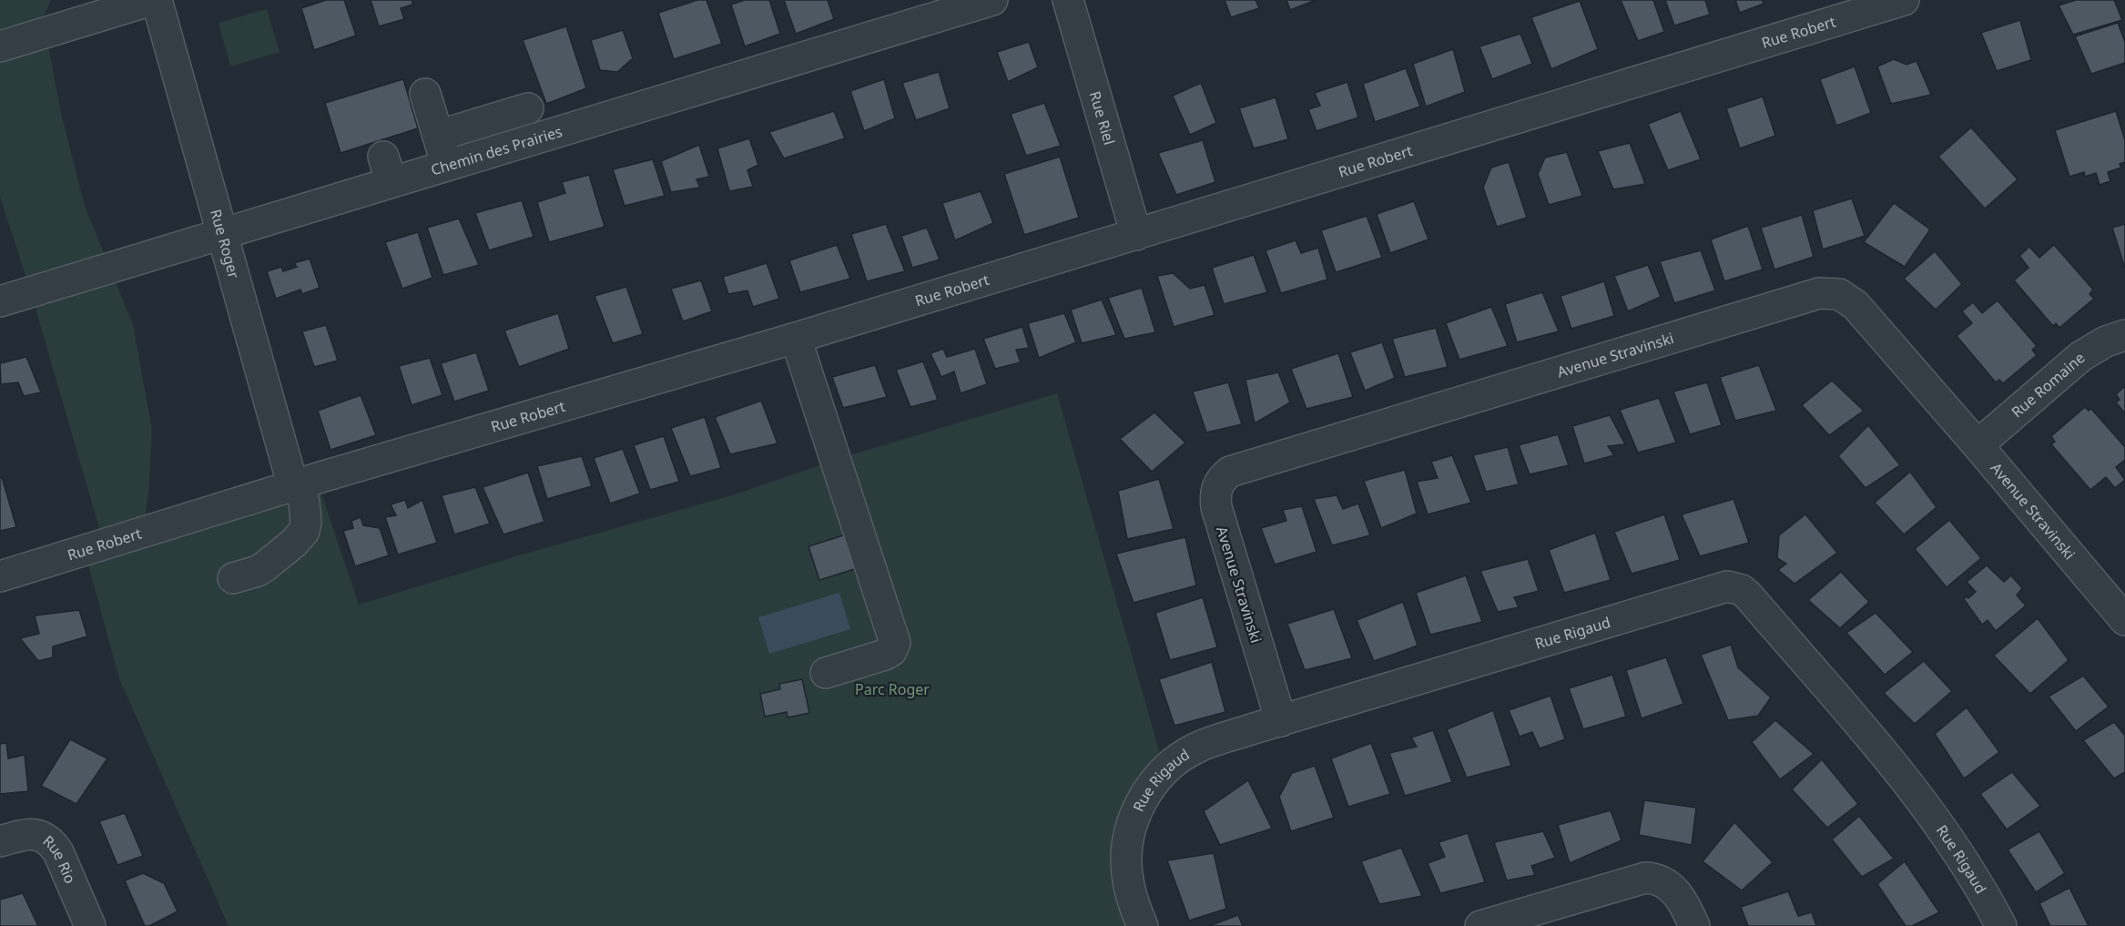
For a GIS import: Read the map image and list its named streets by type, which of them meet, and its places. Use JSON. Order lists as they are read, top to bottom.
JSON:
{
  "streets": {
    "street": [
      "Rue Robert",
      "Rue Riel",
      "Chemin des Prairies",
      "Rue Roger",
      "Avenue Stravinski",
      "Rue Romaine",
      "Rue Rigaud",
      "Rue Rio"
    ]
  },
  "crossings": [
    ["Rue Robert", "Rue Riel"],
    ["Rue Robert", "Rue Roger"],
    ["Chemin des Prairies", "Rue Roger"],
    ["Avenue Stravinski", "Rue Romaine"],
    ["Avenue Stravinski", "Rue Rigaud"]
  ],
  "parks": ["Parc Roger"]
}
